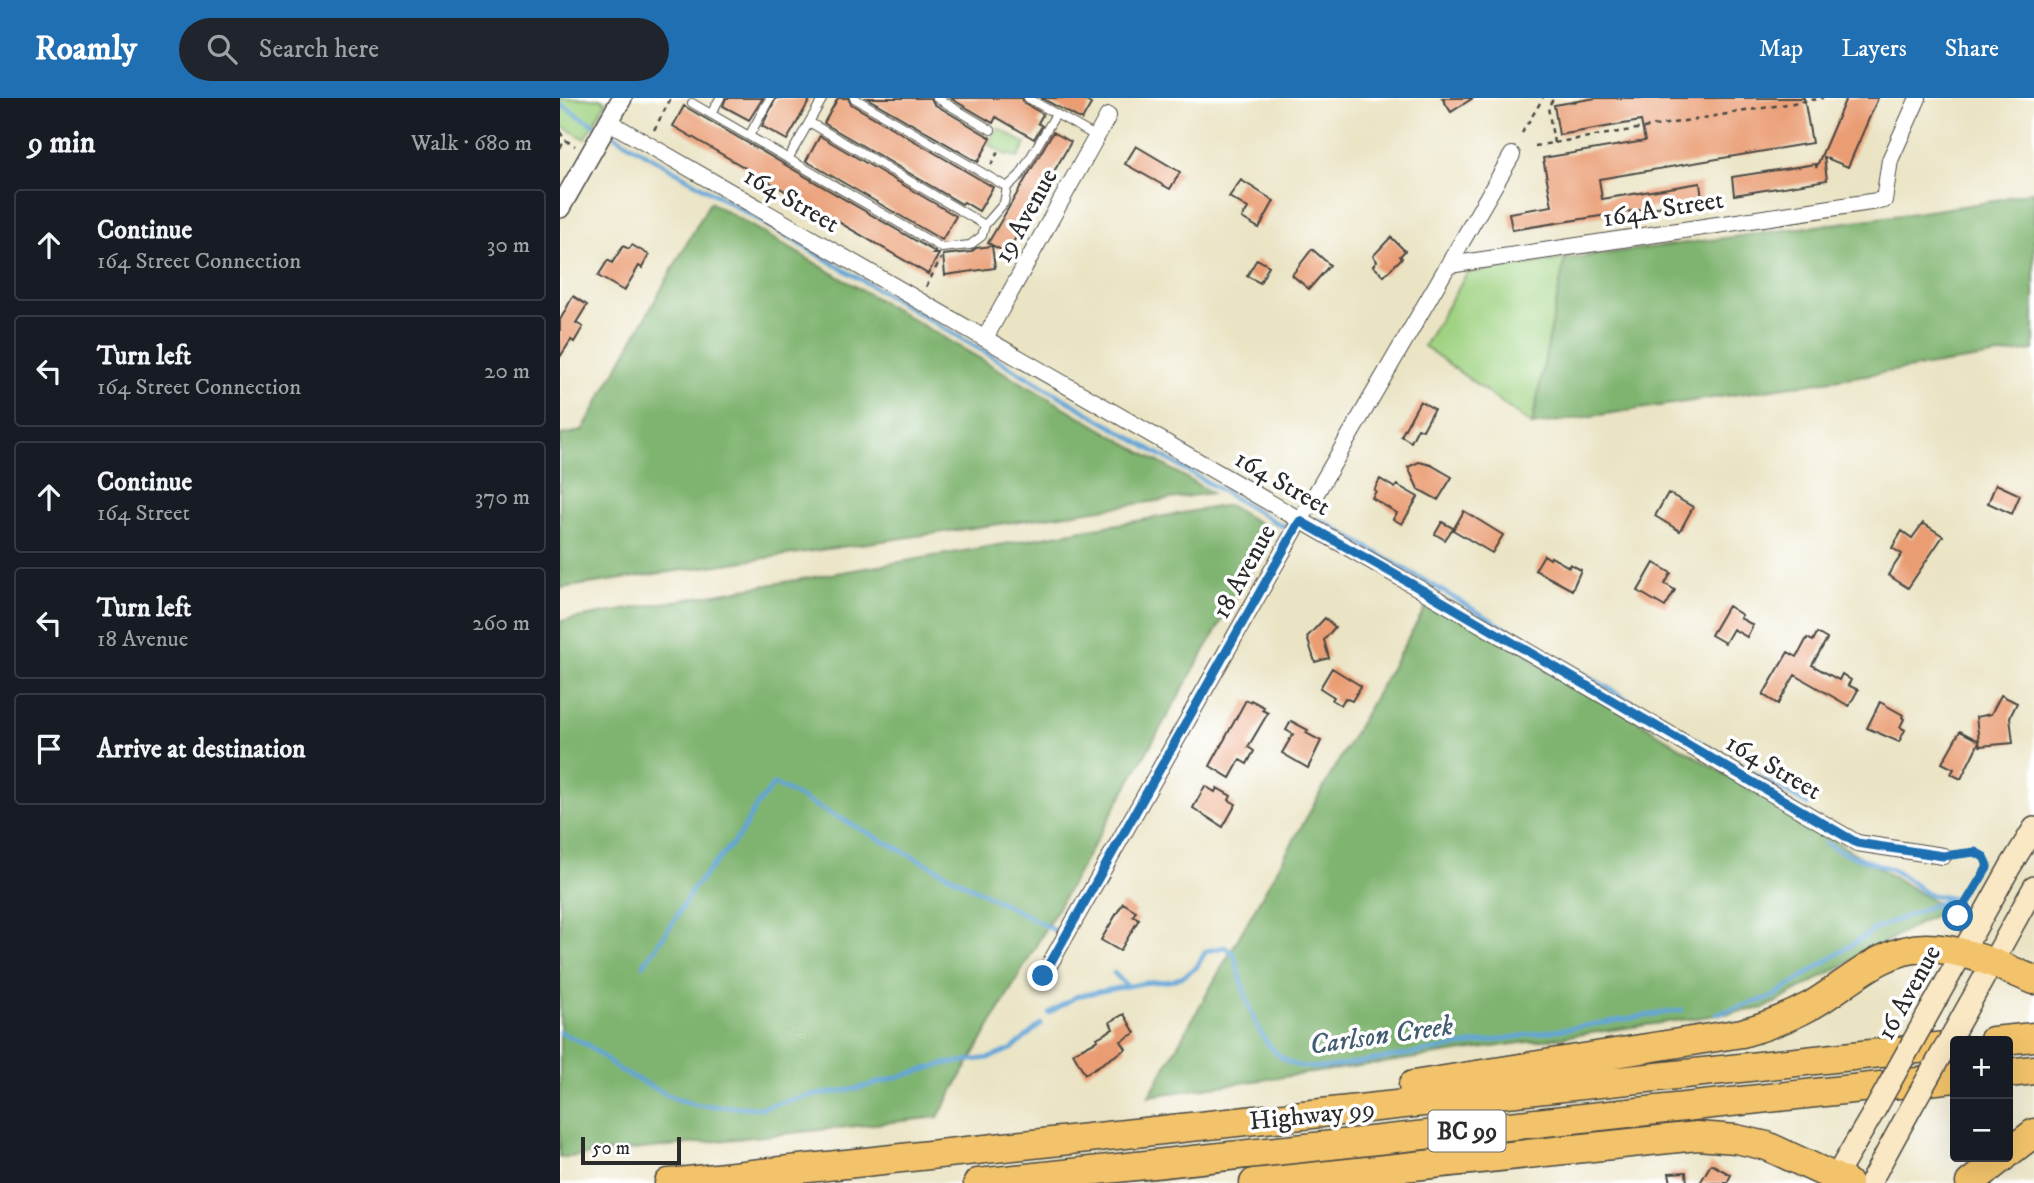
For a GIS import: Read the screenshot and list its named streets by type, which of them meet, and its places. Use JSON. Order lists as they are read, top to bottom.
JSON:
{
  "streets": {
    "highway": ["Highway 99", "BC 99"],
    "main road": ["16 Avenue"],
    "street": [
      "164 Street",
      "164A Street",
      "19 Avenue",
      "18 Avenue"
    ]
  },
  "crossings": [
    ["164 Street", "19 Avenue"],
    ["164 Street", "18 Avenue"],
    ["164A Street", "18 Avenue"]
  ],
  "water": ["Carlson Creek"],
  "scale_bar": "50 m",
  "page": {
    "header": "Roamly",
    "search": "Search here",
    "nav": ["Map", "Layers", "Share"],
    "heading": ["9 min", "Walk · 680 m"],
    "list": [
      ["Continue", "164 Street Connection", "30 m"],
      ["Turn left", "164 Street Connection", "20 m"],
      ["Continue", "164 Street", "370 m"],
      ["Turn left", "18 Avenue", "260 m"],
      "Arrive at destination"
    ],
    "map_buttons": ["+", "−"],
    "scale": "50 m"
  }
}
